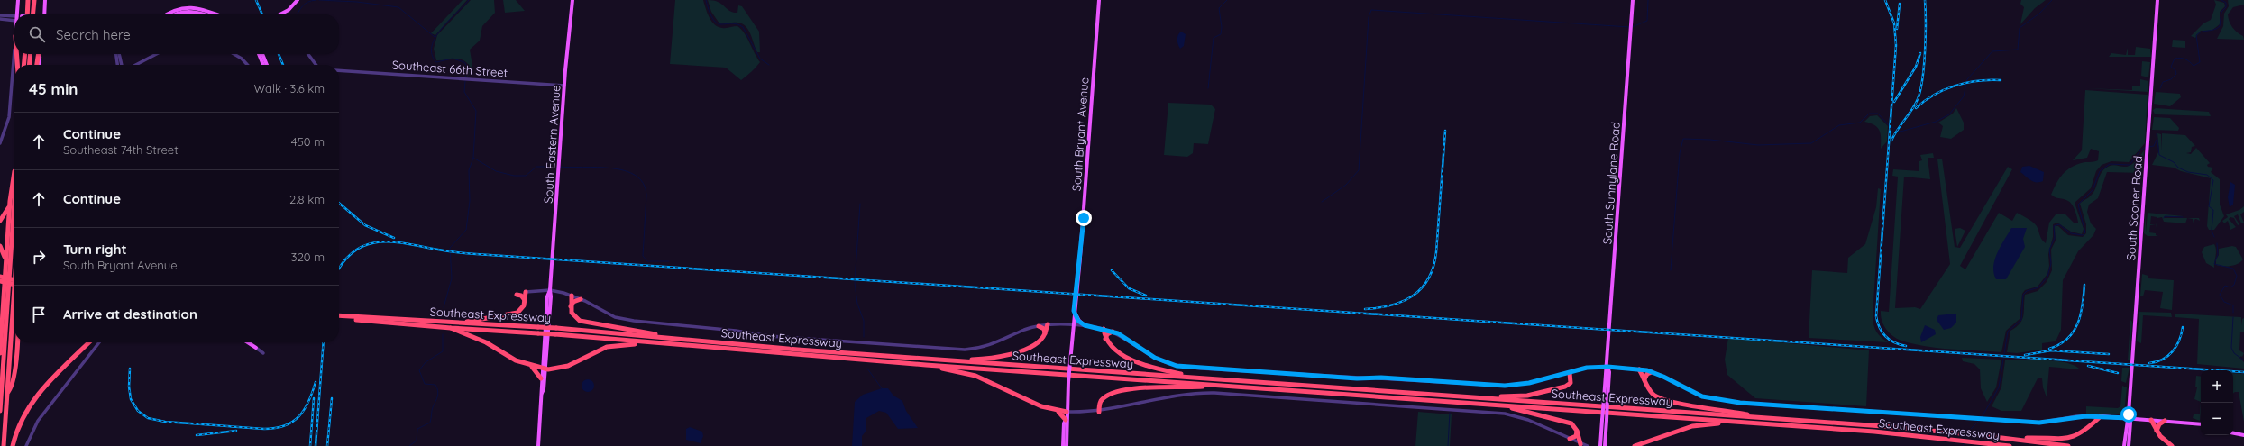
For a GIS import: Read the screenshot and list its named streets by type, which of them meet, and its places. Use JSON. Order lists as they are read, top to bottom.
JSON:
{
  "streets": {
    "highway": ["Southeast Expressway"],
    "main road": [
      "South Bryant Avenue",
      "South Eastern Avenue",
      "South Sunnylane Road",
      "South Sooner Road"
    ],
    "street": ["Southeast 66th Street"]
  },
  "crossings": [
    ["Southeast 66th Street", "South Eastern Avenue"]
  ],
  "page": {
    "search": "Search here",
    "heading": ["45 min", "Walk · 3.6 km"],
    "list": [
      ["Continue", "Southeast 74th Street", "450 m"],
      ["Continue", "2.8 km"],
      ["Turn right", "South Bryant Avenue", "320 m"],
      "Arrive at destination"
    ],
    "map_buttons": ["+", "−"]
  }
}
